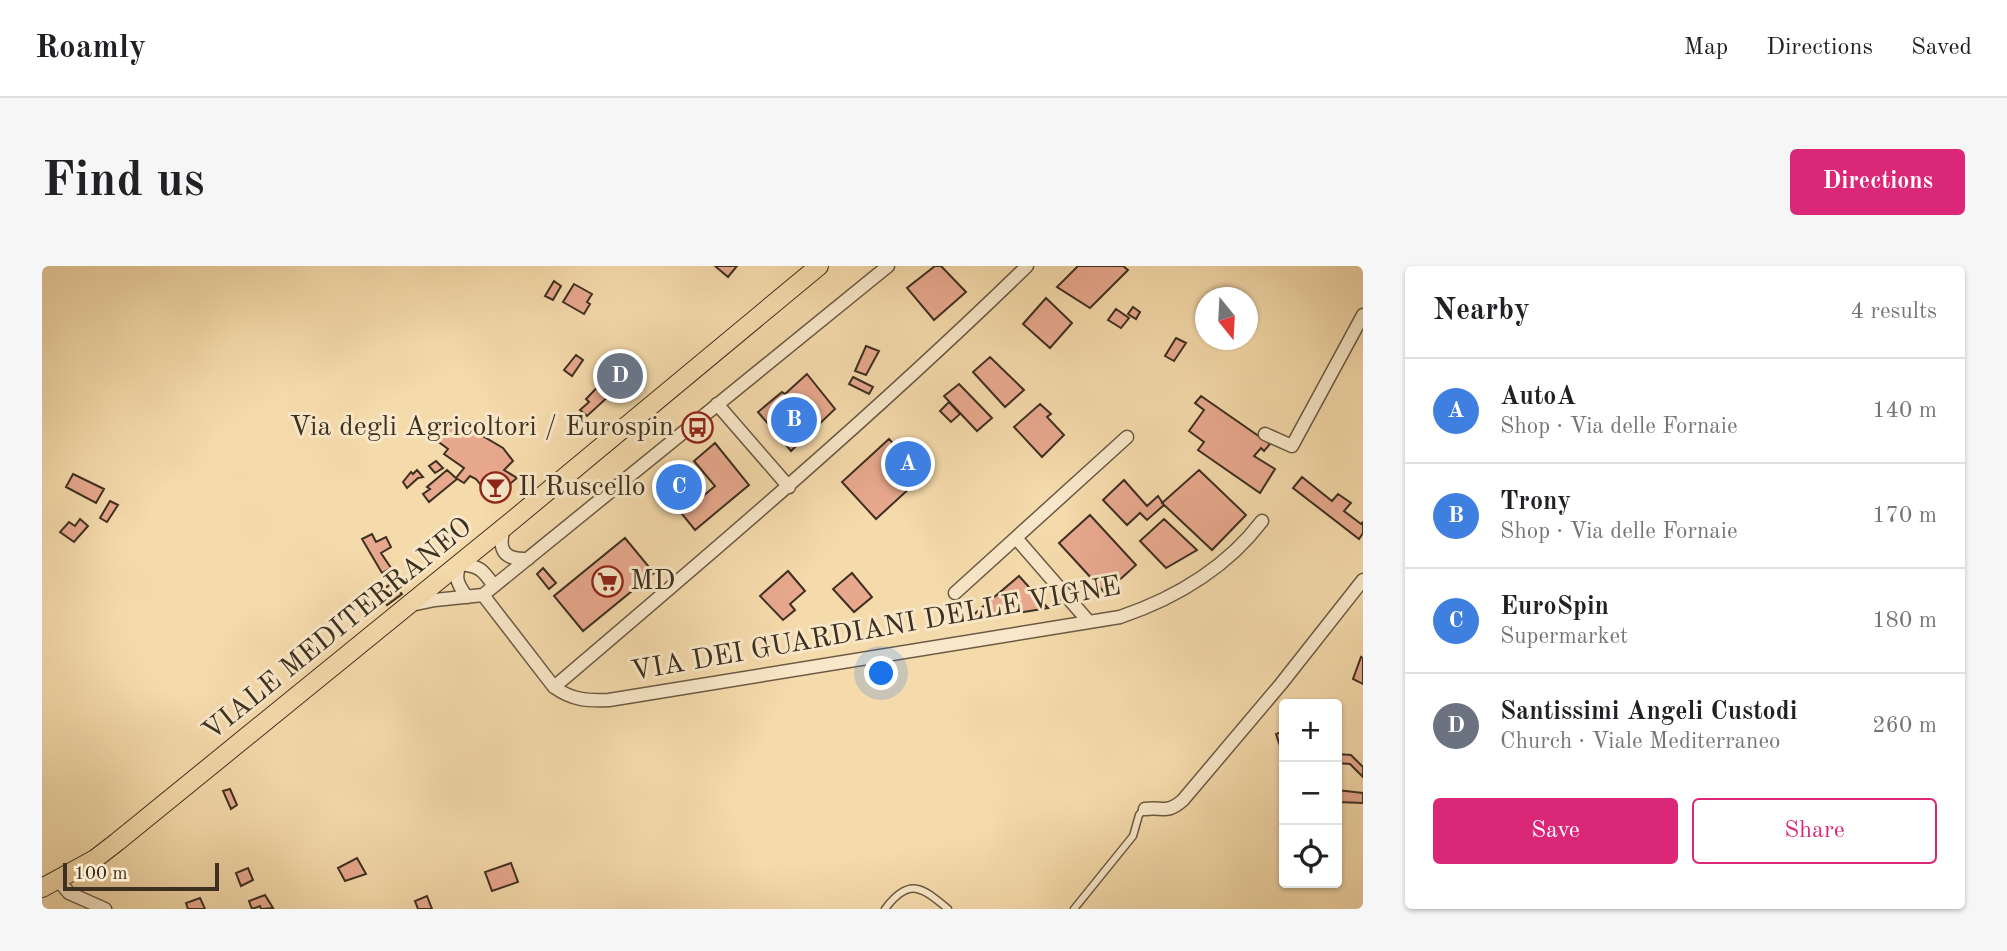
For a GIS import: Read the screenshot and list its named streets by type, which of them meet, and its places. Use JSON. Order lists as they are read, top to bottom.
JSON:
{
  "streets": {
    "main road": ["VIALE MEDITERRANEO"],
    "street": ["VIA DEI GUARDIANI DELLE VIGNE"]
  },
  "places": {
    "bus stop": ["Via degli Agricoltori / Eurospin"],
    "bar": ["Il Ruscello"],
    "supermarket": ["MD"]
  },
  "scale_bar": "100 m",
  "north": "bottom",
  "page": {
    "header": "Roamly",
    "nav": ["Map", "Directions", "Saved"],
    "buttons": [
      "Directions",
      ["Save", "Share"]
    ],
    "title": "Find us",
    "heading": ["Nearby", "4 results"],
    "pins": [
      "D",
      "B",
      "A",
      "C"
    ],
    "list": [
      {
        "mark": "A",
        "name": "AutoA",
        "note": "Shop · Via delle Fornaie",
        "value": "140 m"
      },
      {
        "mark": "B",
        "name": "Trony",
        "note": "Shop · Via delle Fornaie",
        "value": "170 m"
      },
      {
        "mark": "C",
        "name": "EuroSpin",
        "note": "Supermarket",
        "value": "180 m"
      },
      {
        "mark": "D",
        "name": "Santissimi Angeli Custodi",
        "note": "Church · Viale Mediterraneo",
        "value": "260 m"
      }
    ],
    "map_buttons": ["+", "−"],
    "scale": "100 m"
  }
}
